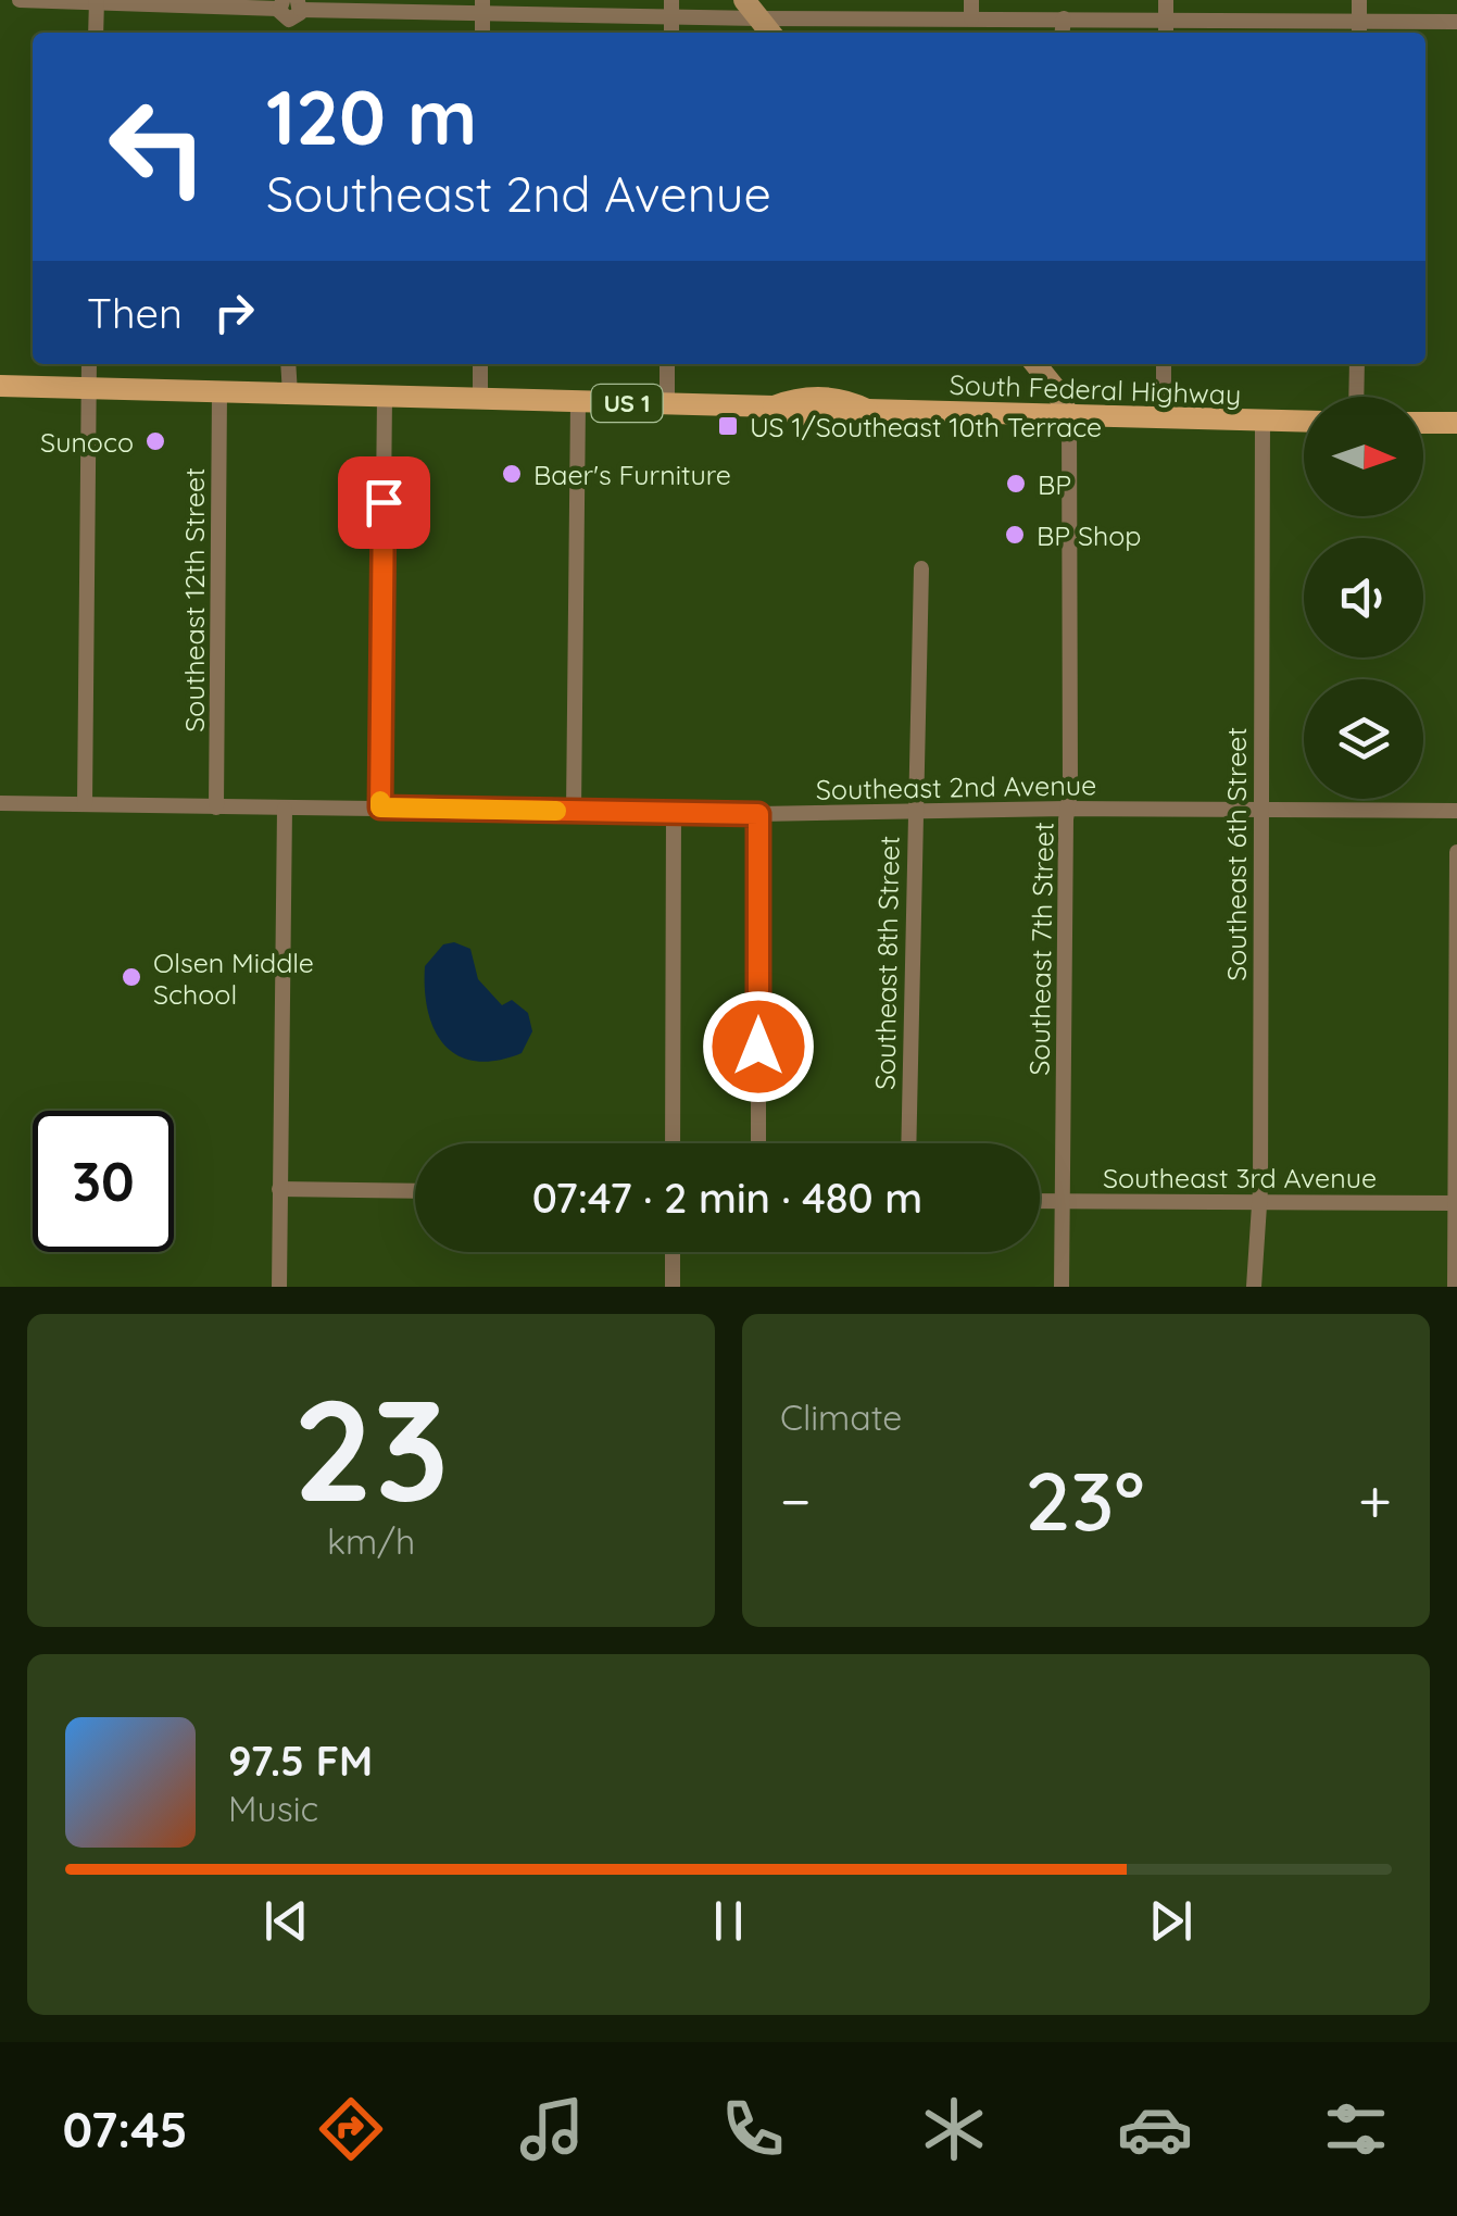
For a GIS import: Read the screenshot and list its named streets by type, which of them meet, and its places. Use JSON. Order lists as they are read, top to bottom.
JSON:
{
  "streets": {
    "main road": ["South Federal Highway", "US 1"],
    "street": [
      "Southeast 12th Street",
      "Southeast 2nd Avenue",
      "Southeast 6th Street",
      "Southeast 7th Street",
      "Southeast 8th Street",
      "Southeast 3rd Avenue"
    ]
  },
  "crossings": [
    ["South Federal Highway", "Southeast 12th Street"],
    ["South Federal Highway", "Southeast 6th Street"],
    ["South Federal Highway", "Southeast 7th Street"],
    ["Southeast 12th Street", "Southeast 2nd Avenue"],
    ["Southeast 2nd Avenue", "Southeast 6th Street"],
    ["Southeast 2nd Avenue", "Southeast 7th Street"],
    ["Southeast 2nd Avenue", "Southeast 8th Street"],
    ["Southeast 6th Street", "Southeast 3rd Avenue"],
    ["Southeast 7th Street", "Southeast 3rd Avenue"]
  ],
  "places": {
    "transit": ["US 1/Southeast 10th Terrace"],
    "other": [
      "Sunoco",
      "Baer's Furniture",
      "BP",
      "BP Shop",
      "Olsen Middle School"
    ]
  },
  "north": "right",
  "page": {
    "turn": ["120 m", "Southeast 2nd Avenue"],
    "then": "Then",
    "limit": "30",
    "trip": "07:47 · 2 min · 480 m",
    "tile": [
      ["23", "km/h"],
      "Climate"
    ],
    "heat": ["−", "23°", "+"],
    "song": ["97.5 FM", "Music"],
    "tabs": "07:45"
  }
}
